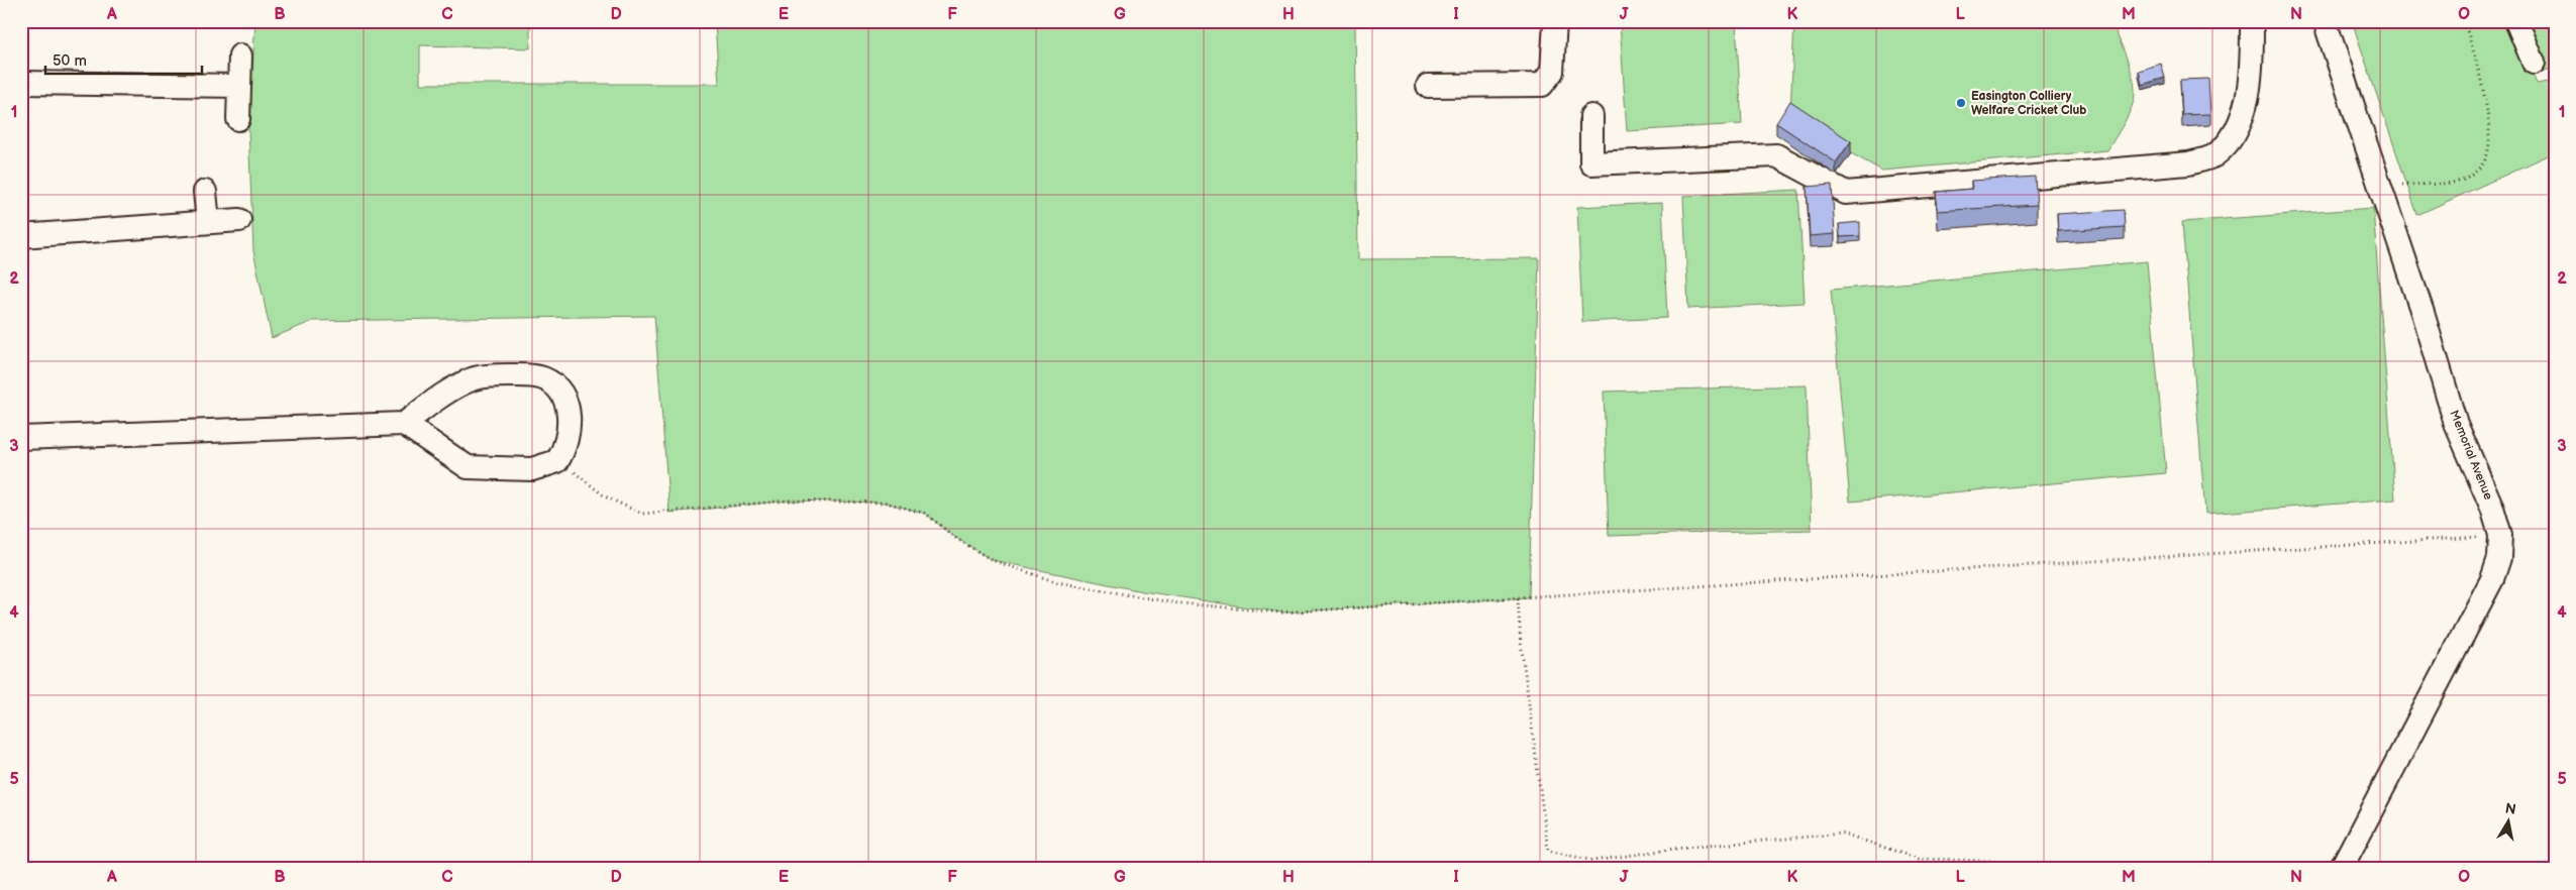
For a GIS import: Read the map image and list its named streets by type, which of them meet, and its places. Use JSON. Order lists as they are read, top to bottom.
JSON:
{
  "streets": {
    "street": ["Memorial Avenue"]
  },
  "places": ["Easington Colliery Welfare Cricket Club"],
  "scale_bar": "50 m",
  "north": "top",
  "grid": {
    "columns": [
      "A",
      "B",
      "C",
      "D",
      "E",
      "F",
      "G",
      "H",
      "I",
      "J",
      "K",
      "L",
      "M",
      "N",
      "O"
    ],
    "rows": [
      "1",
      "2",
      "3",
      "4",
      "5"
    ]
  }
}
